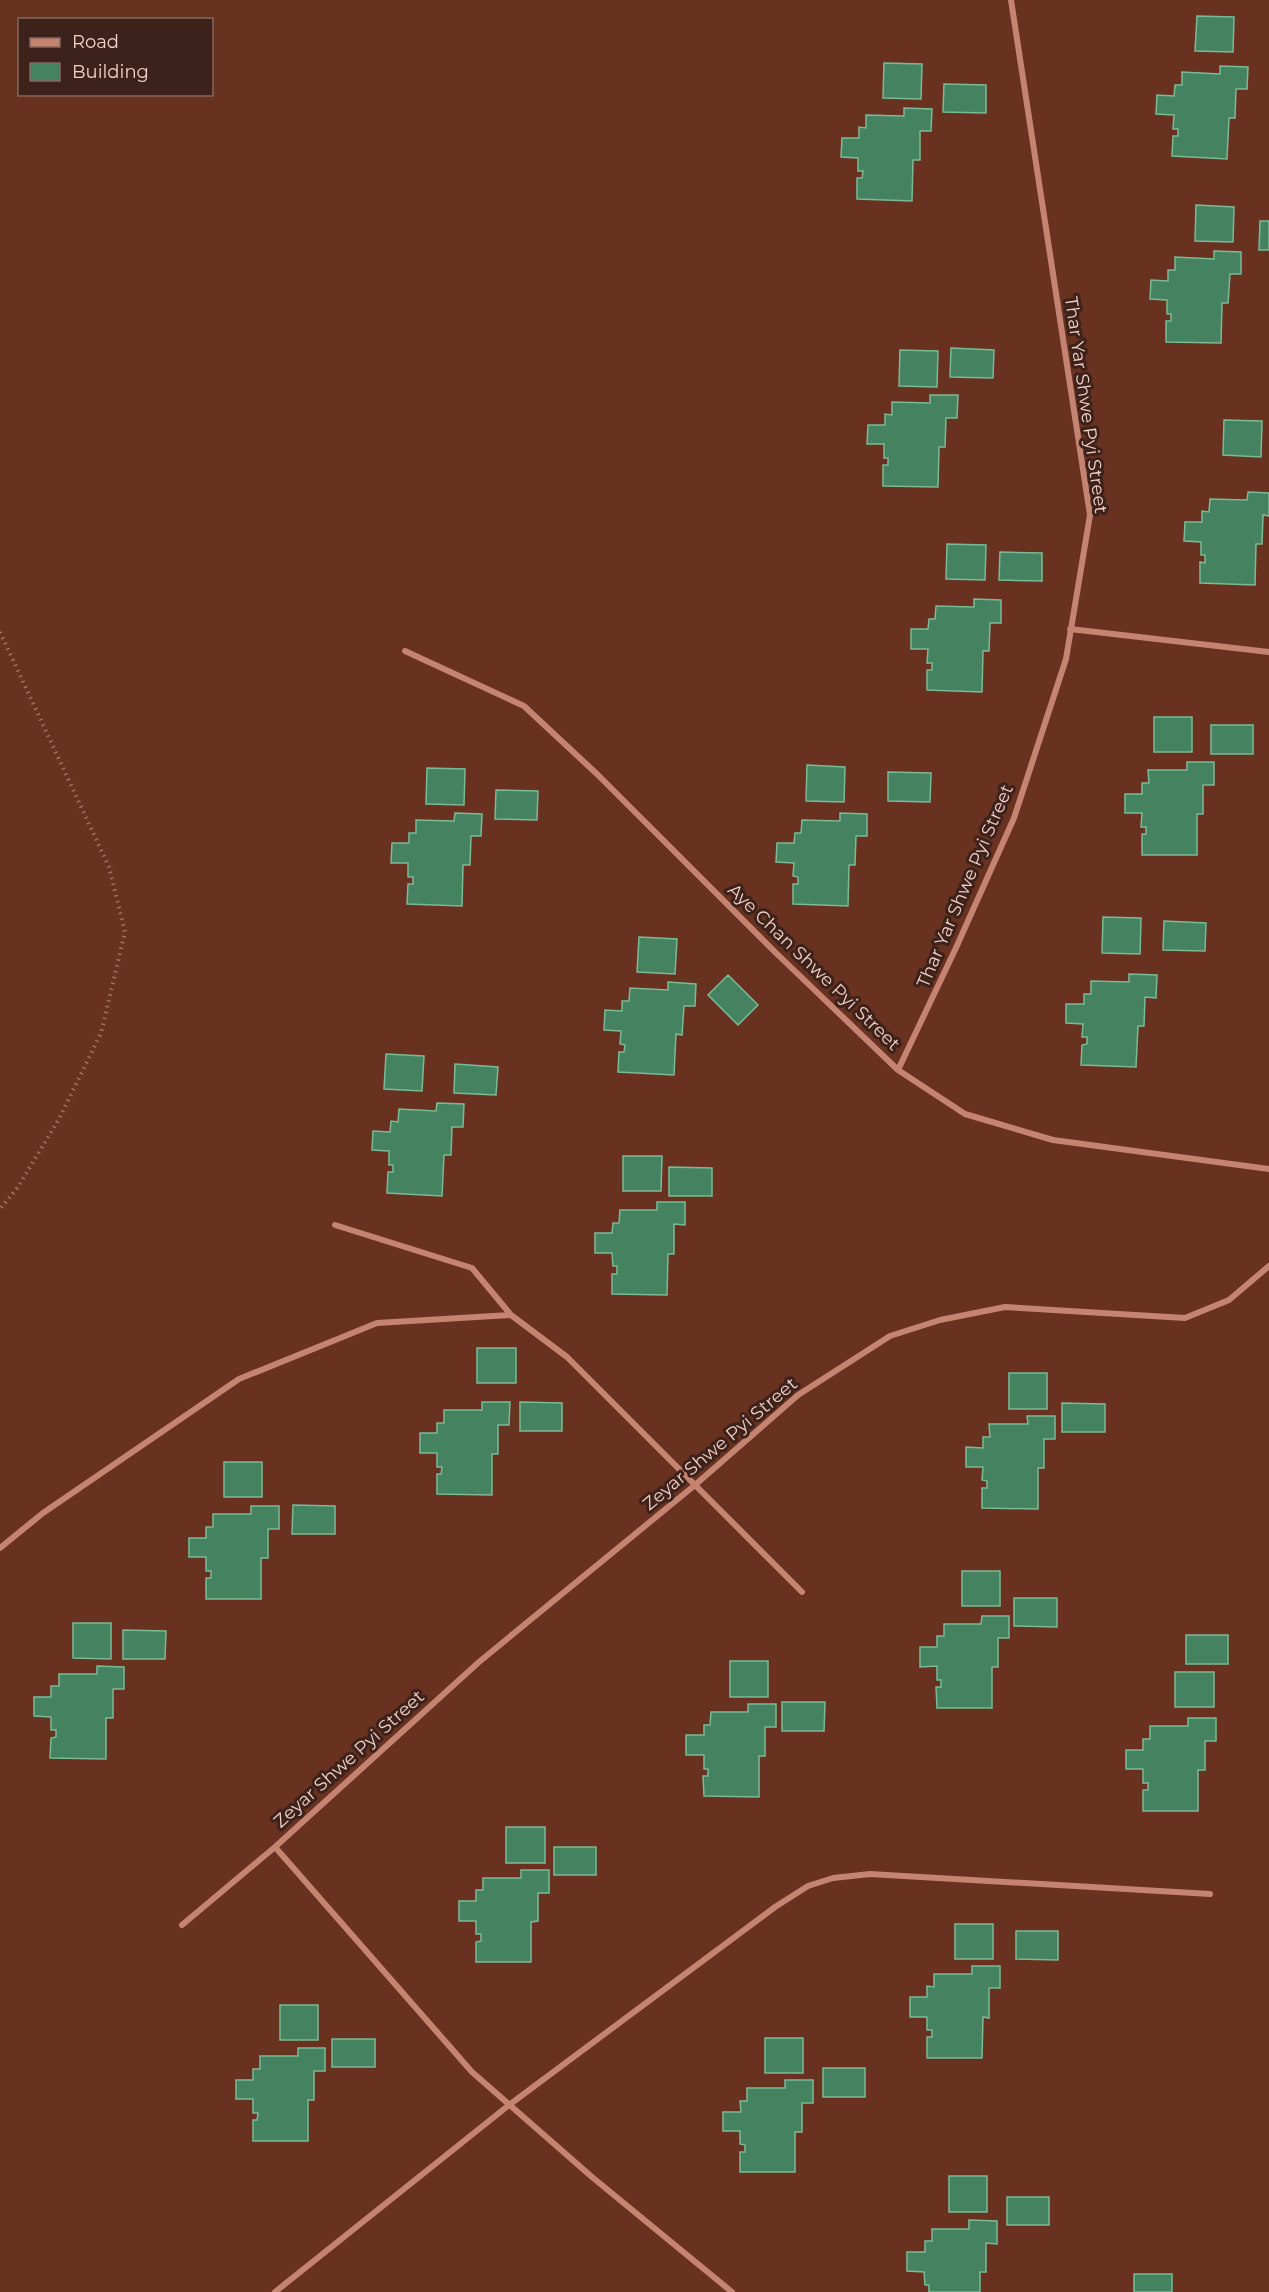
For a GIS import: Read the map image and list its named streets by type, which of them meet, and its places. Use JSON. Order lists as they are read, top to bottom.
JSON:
{
  "streets": {
    "street": ["Thar Yar Shwe Pyi Street", "Aye Chan Shwe Pyi Street", "Zeyar Shwe Pyi Street"]
  },
  "crossings": [
    ["Thar Yar Shwe Pyi Street", "Aye Chan Shwe Pyi Street"]
  ],
  "legend": ["Road", "Building"]
}
